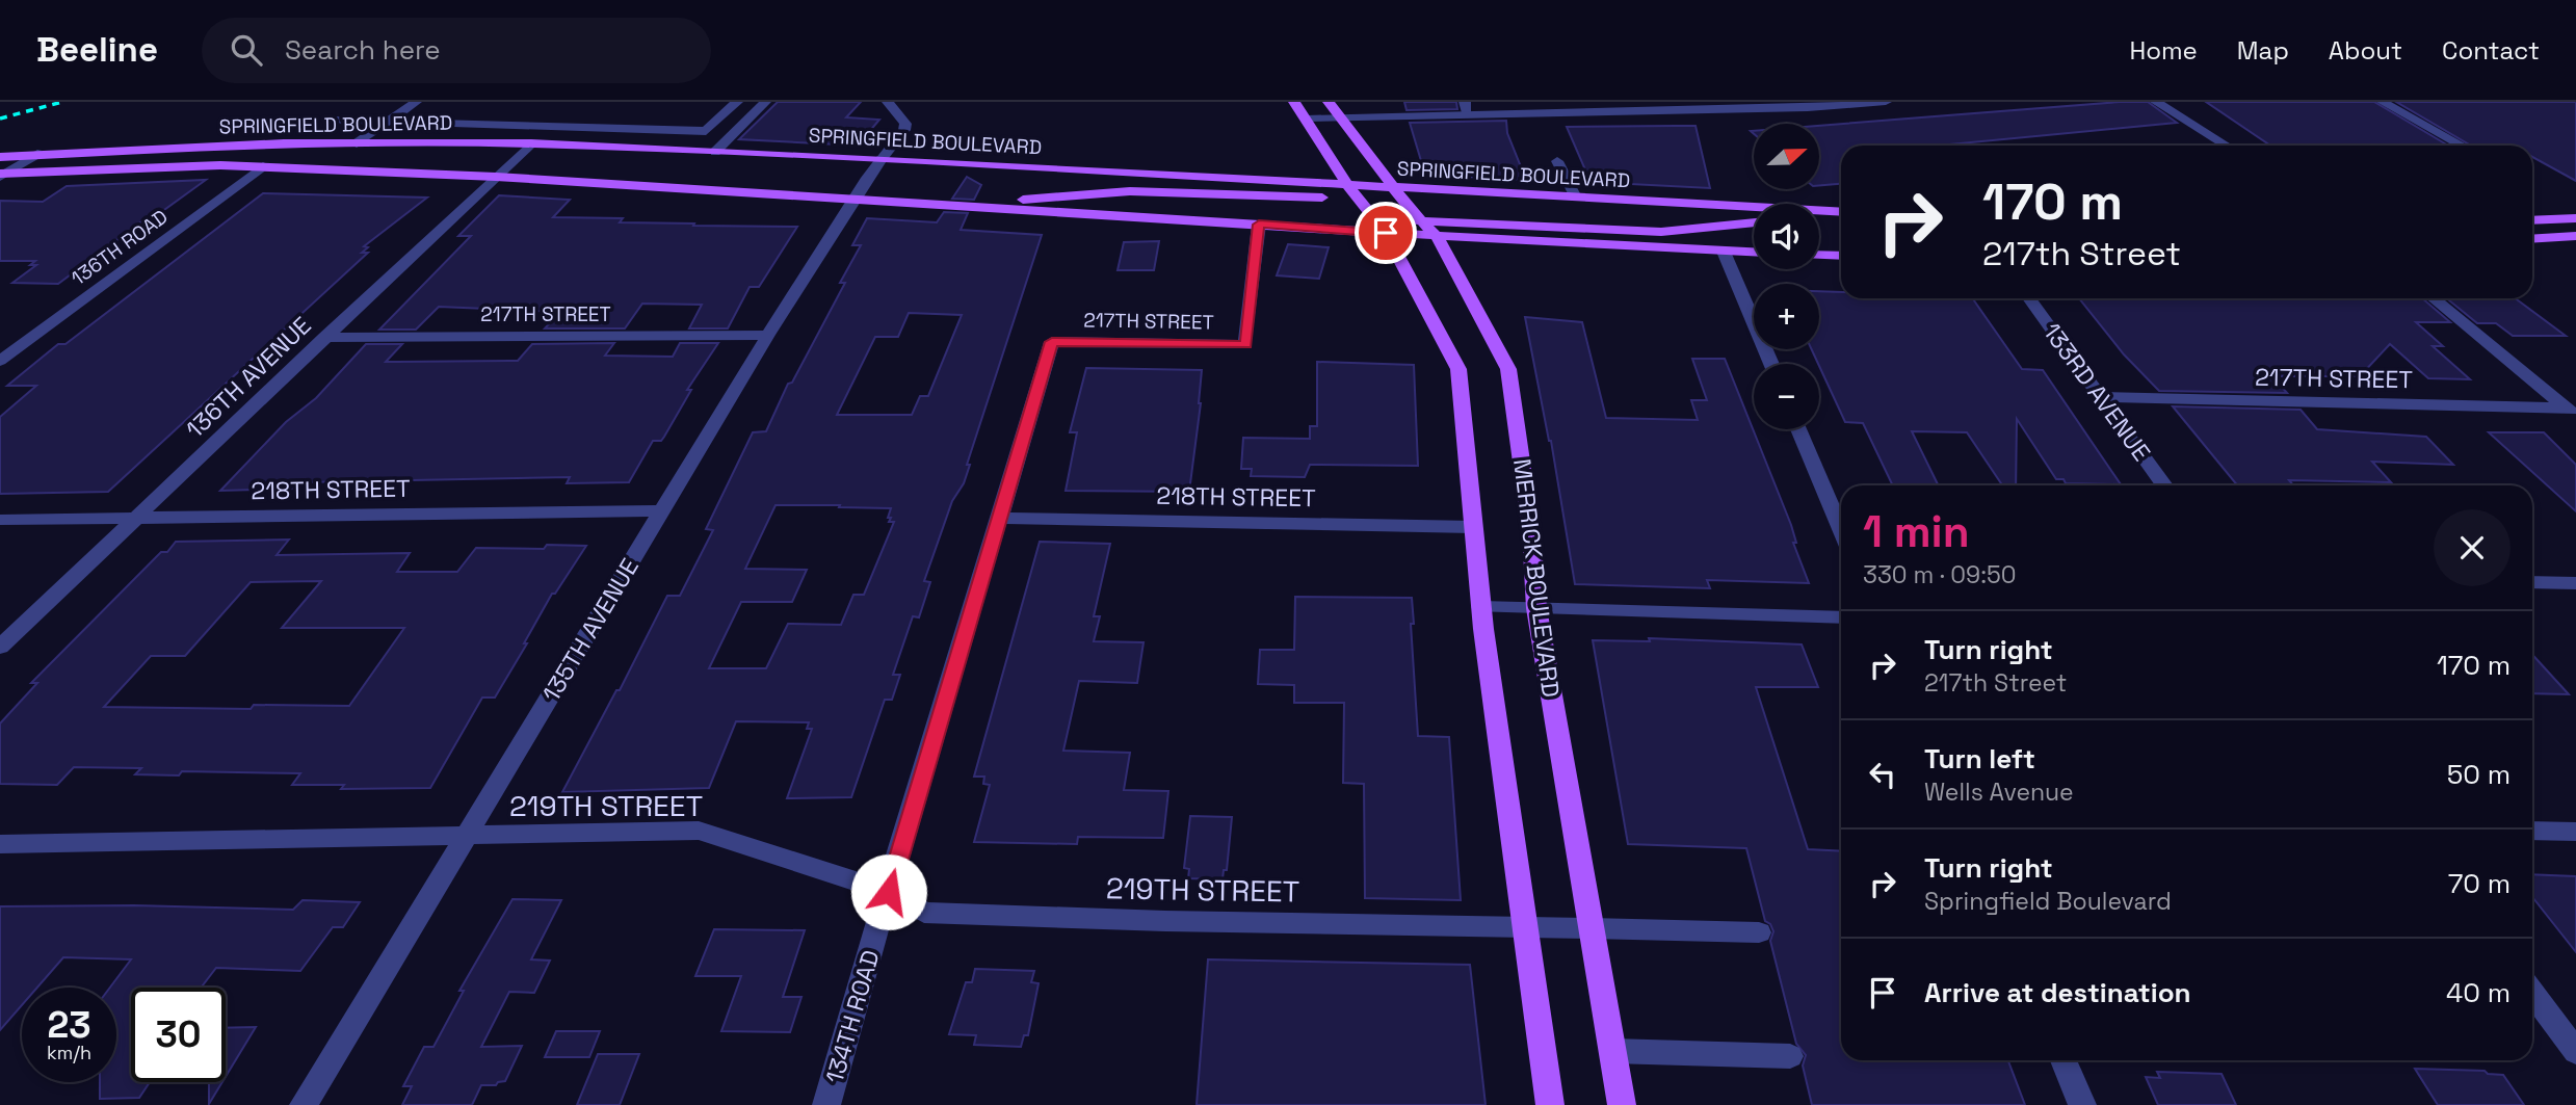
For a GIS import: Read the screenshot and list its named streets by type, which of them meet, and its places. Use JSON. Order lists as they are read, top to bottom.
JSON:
{
  "streets": {
    "main road": ["SPRINGFIELD BOULEVARD", "MERRICK BOULEVARD"],
    "street": [
      "136TH ROAD",
      "217TH STREET",
      "136TH AVENUE",
      "133RD AVENUE",
      "218TH STREET",
      "135TH AVENUE",
      "219TH STREET",
      "134TH ROAD"
    ]
  },
  "crossings": [
    ["SPRINGFIELD BOULEVARD", "136TH ROAD"],
    ["SPRINGFIELD BOULEVARD", "217TH STREET"],
    ["SPRINGFIELD BOULEVARD", "136TH AVENUE"],
    ["SPRINGFIELD BOULEVARD", "MERRICK BOULEVARD"],
    ["SPRINGFIELD BOULEVARD", "135TH AVENUE"],
    ["217TH STREET", "136TH AVENUE"],
    ["217TH STREET", "133RD AVENUE"],
    ["217TH STREET", "135TH AVENUE"],
    ["217TH STREET", "134TH ROAD"],
    ["136TH AVENUE", "218TH STREET"],
    ["218TH STREET", "135TH AVENUE"],
    ["218TH STREET", "134TH ROAD"],
    ["MERRICK BOULEVARD", "219TH STREET"],
    ["135TH AVENUE", "219TH STREET"],
    ["219TH STREET", "134TH ROAD"]
  ],
  "north": "right",
  "page": {
    "header": "Beeline",
    "search": "Search here",
    "nav": [
      "Home",
      "Map",
      "About",
      "Contact"
    ],
    "map_buttons": ["+", "−"],
    "turn": ["170 m", "217th Street"],
    "heading": ["1 min", "330 m · 09:50"],
    "list": [
      {
        "name": "Turn right",
        "note": "217th Street",
        "value": "170 m"
      },
      {
        "name": "Turn left",
        "note": "Wells Avenue",
        "value": "50 m"
      },
      {
        "name": "Turn right",
        "note": "Springfield Boulevard",
        "value": "70 m"
      },
      {
        "name": "Arrive at destination",
        "value": "40 m"
      }
    ],
    "speed": "23 km/h",
    "limit": "30"
  }
}
